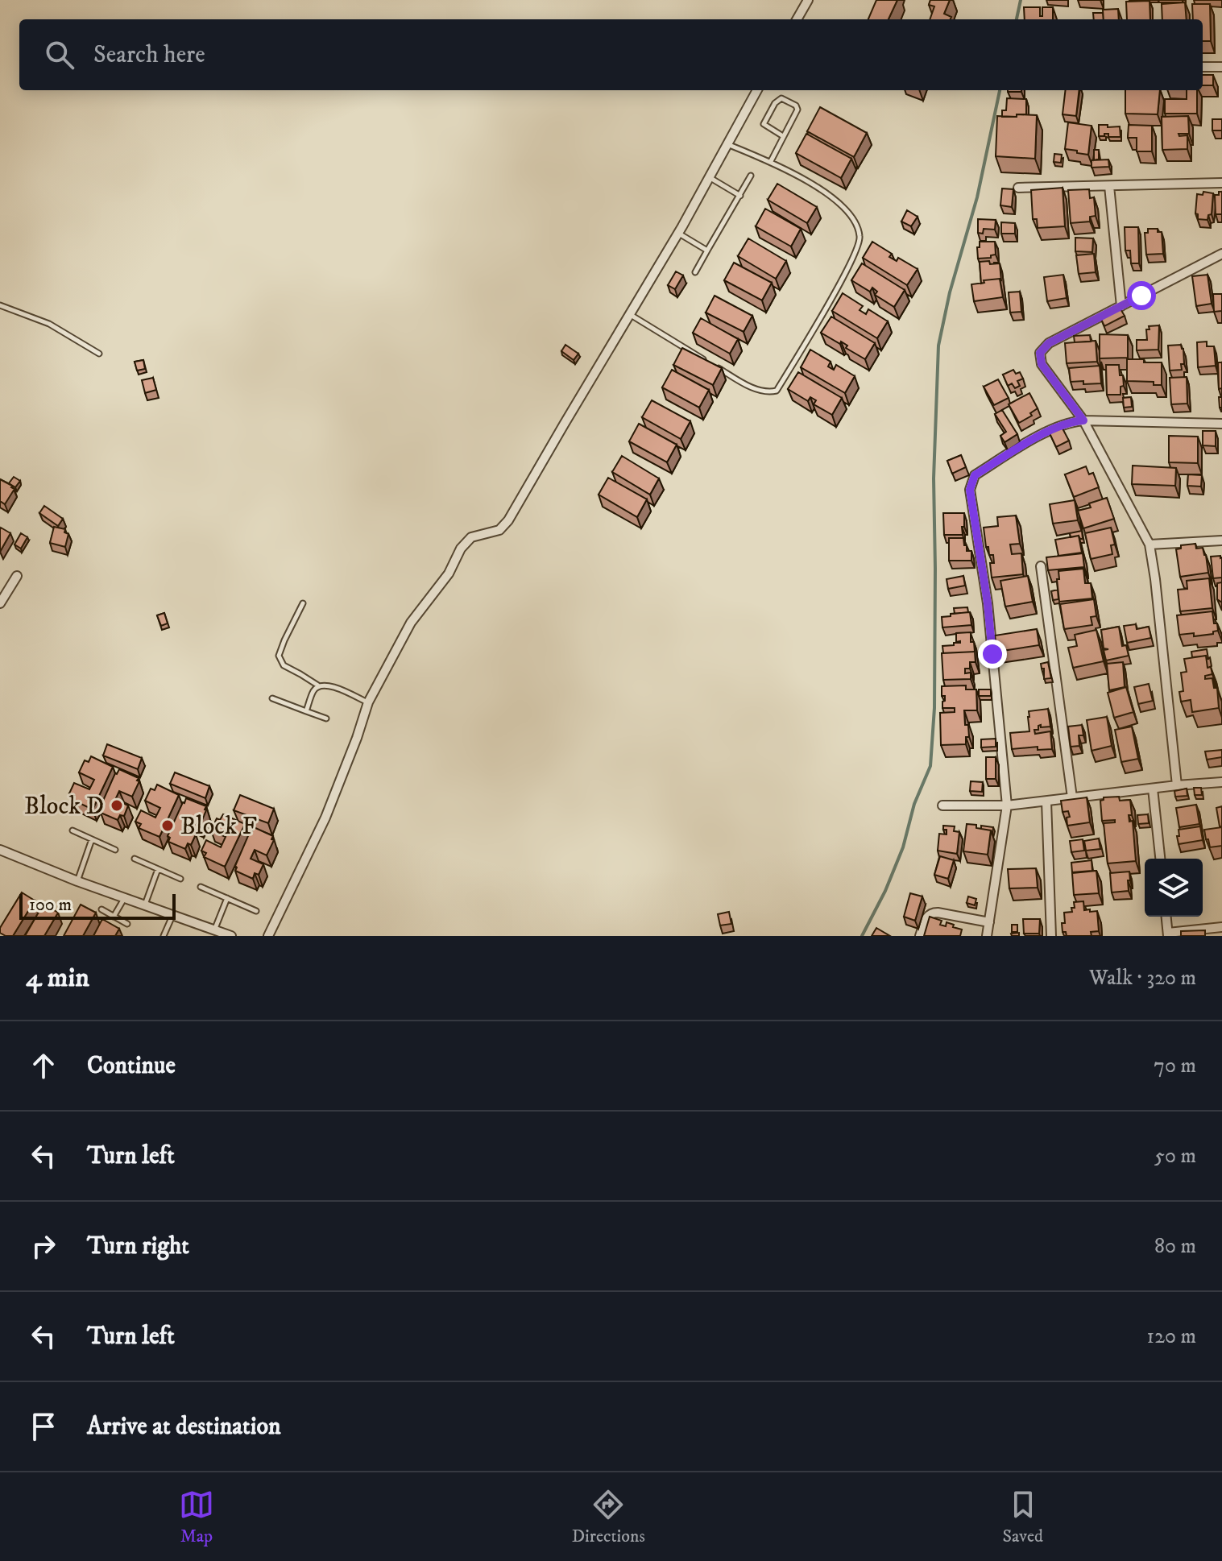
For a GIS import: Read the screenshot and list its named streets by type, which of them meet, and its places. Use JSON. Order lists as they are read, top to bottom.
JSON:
{
  "places": ["Block D", "Block F"],
  "scale_bar": "100 m",
  "page": {
    "search": "Search here",
    "scale": "100 m",
    "heading": ["4 min", "Walk · 320 m"],
    "list": [
      ["Continue", "70 m"],
      ["Turn left", "50 m"],
      ["Turn right", "80 m"],
      ["Turn left", "120 m"],
      "Arrive at destination"
    ],
    "nav": ["Map", "Directions", "Saved"]
  }
}
